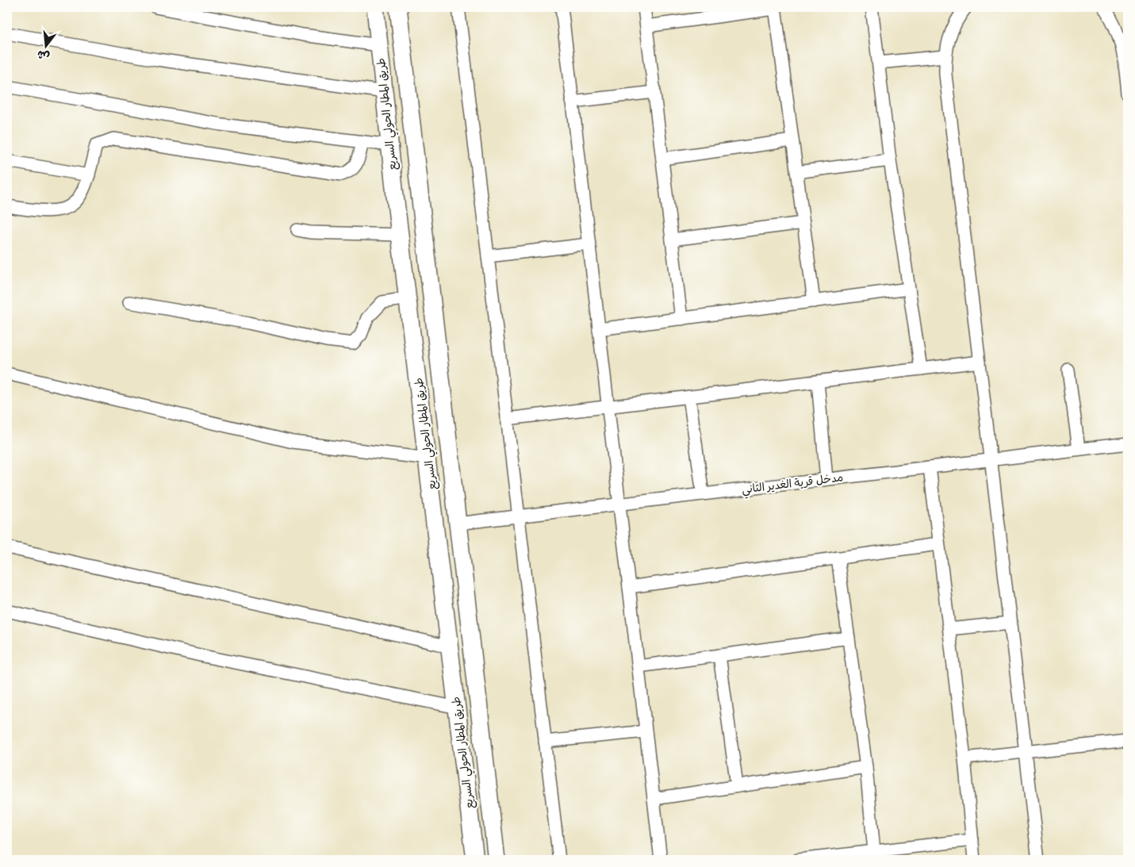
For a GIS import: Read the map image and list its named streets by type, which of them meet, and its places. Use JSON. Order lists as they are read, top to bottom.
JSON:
{
  "streets": {
    "highway": ["طريق المطار الحولي السريع"],
    "street": ["مدخل قرية الغدير الثاني"]
  },
  "crossings": [
    ["طريق المطار الحولي السريع", "مدخل قرية الغدير الثاني"]
  ],
  "north": "bottom"
}
